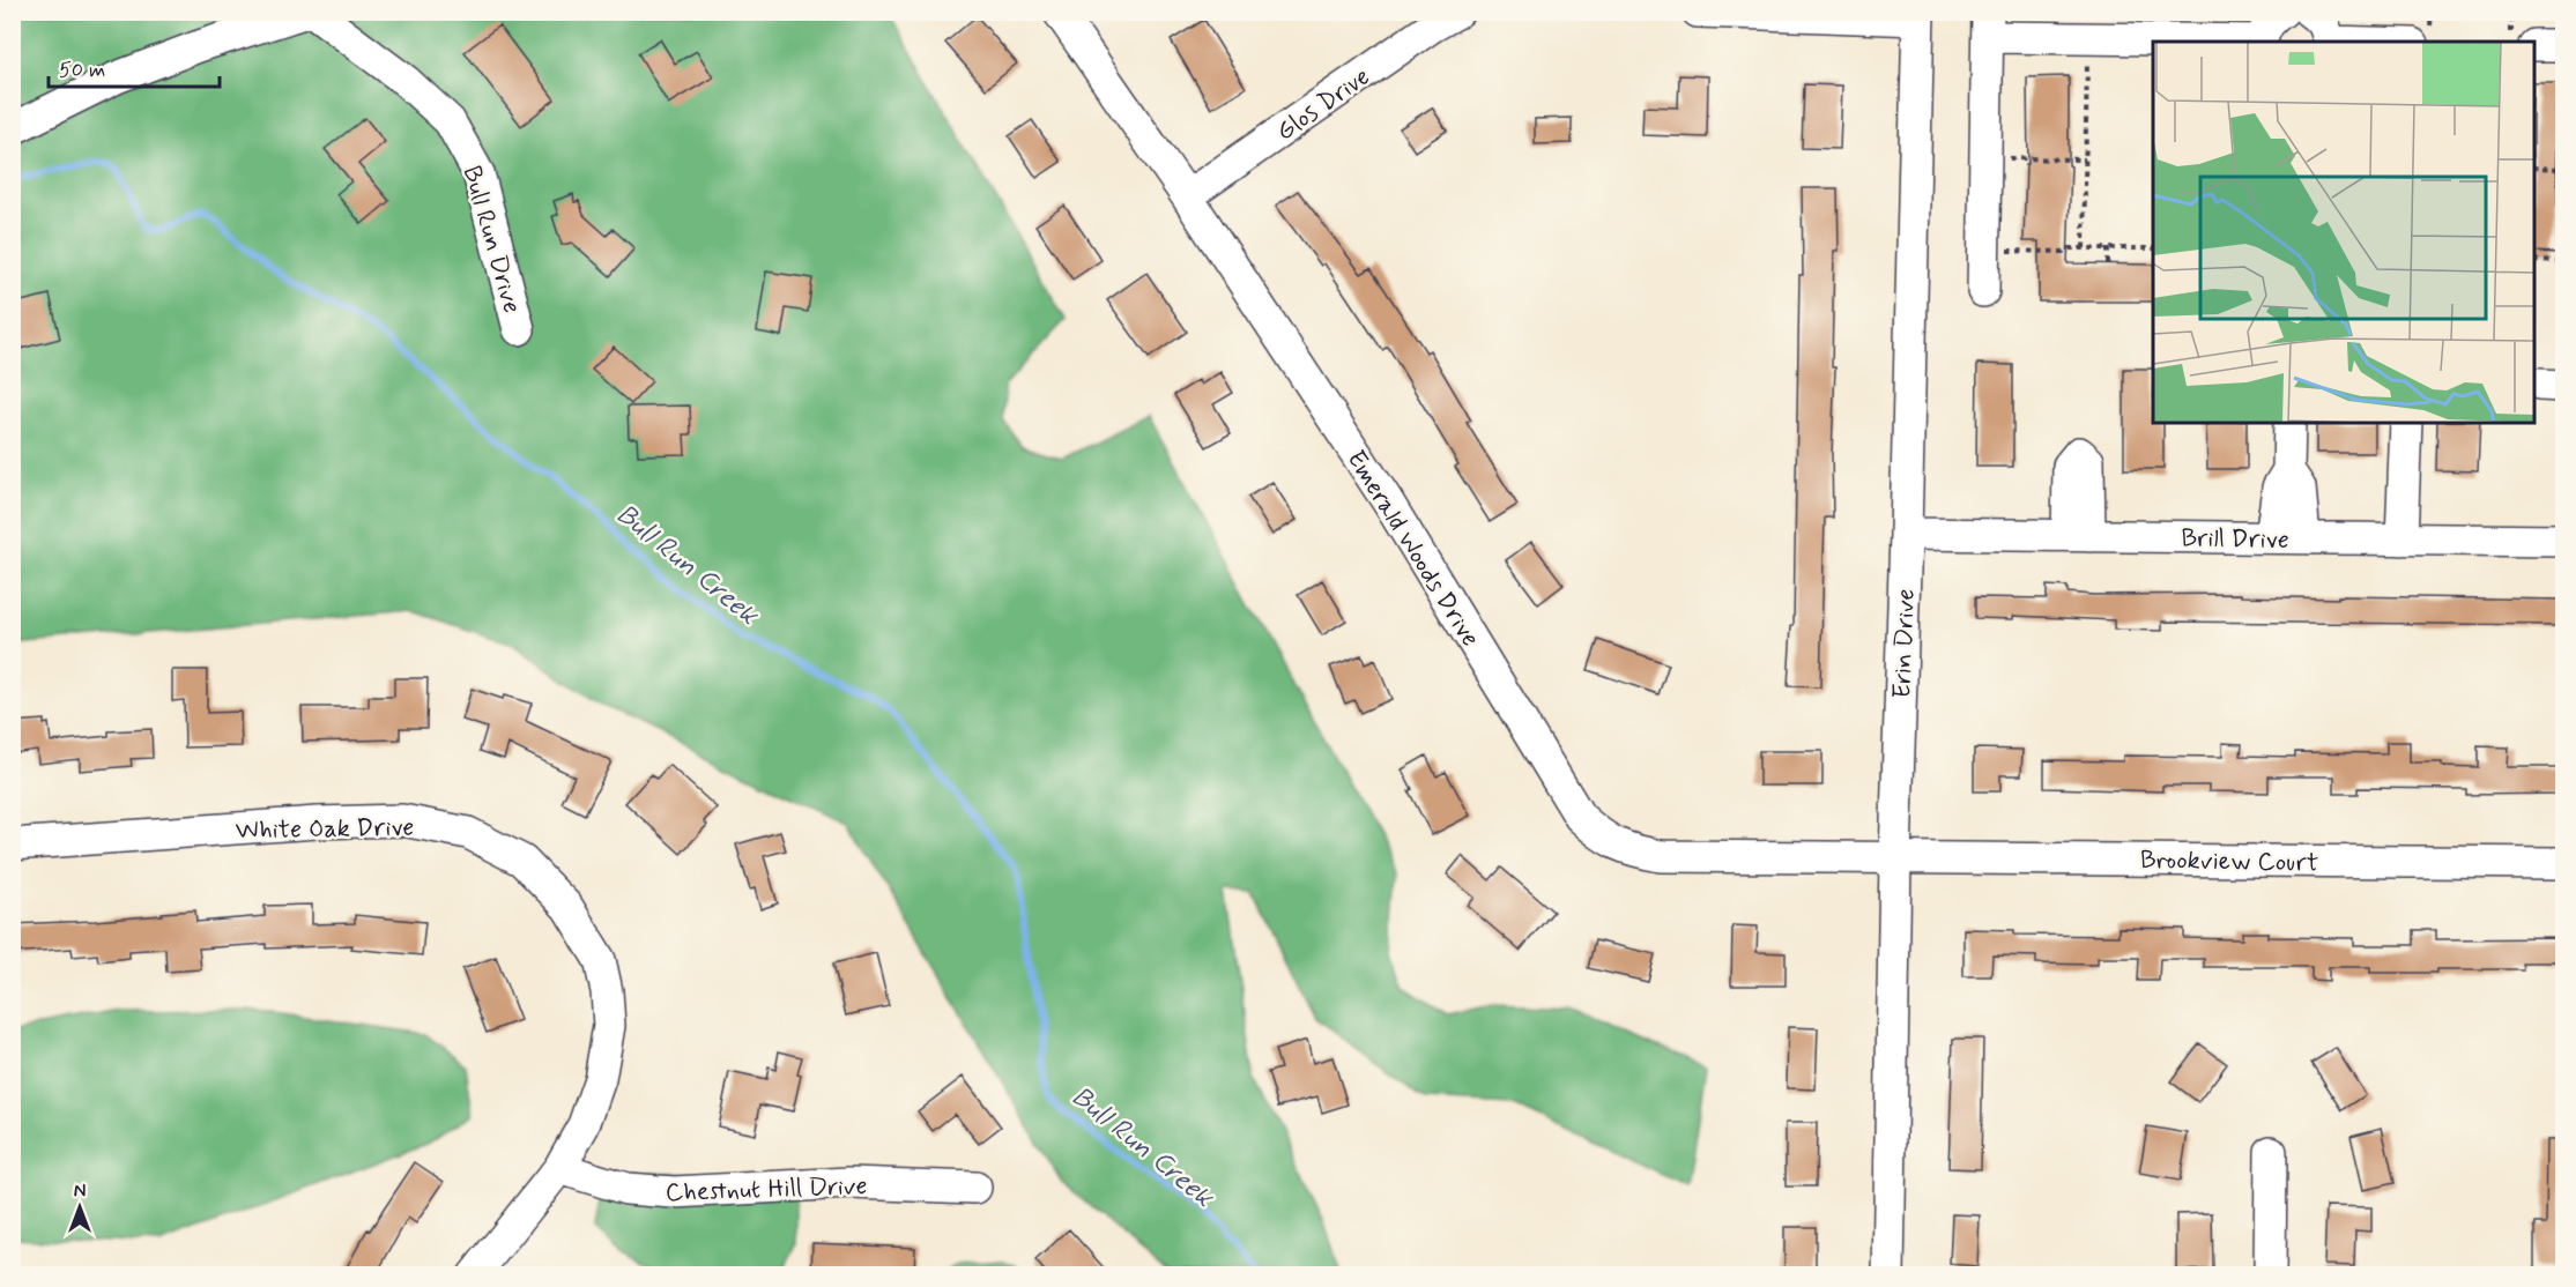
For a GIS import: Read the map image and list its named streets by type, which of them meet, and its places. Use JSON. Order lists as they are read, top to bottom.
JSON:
{
  "streets": {
    "street": [
      "Glos Drive",
      "Bull Run Drive",
      "Brill Drive",
      "Emerald Woods Drive",
      "Erin Drive",
      "White Oak Drive",
      "Brookview Court",
      "Chestnut Hill Drive"
    ]
  },
  "crossings": [
    ["Glos Drive", "Emerald Woods Drive"],
    ["Brill Drive", "Erin Drive"],
    ["Emerald Woods Drive", "Erin Drive"],
    ["Emerald Woods Drive", "Brookview Court"],
    ["Erin Drive", "Brookview Court"],
    ["White Oak Drive", "Chestnut Hill Drive"]
  ],
  "water": ["Bull Run Creek"],
  "scale_bar": "50 m",
  "north": "top"
}
